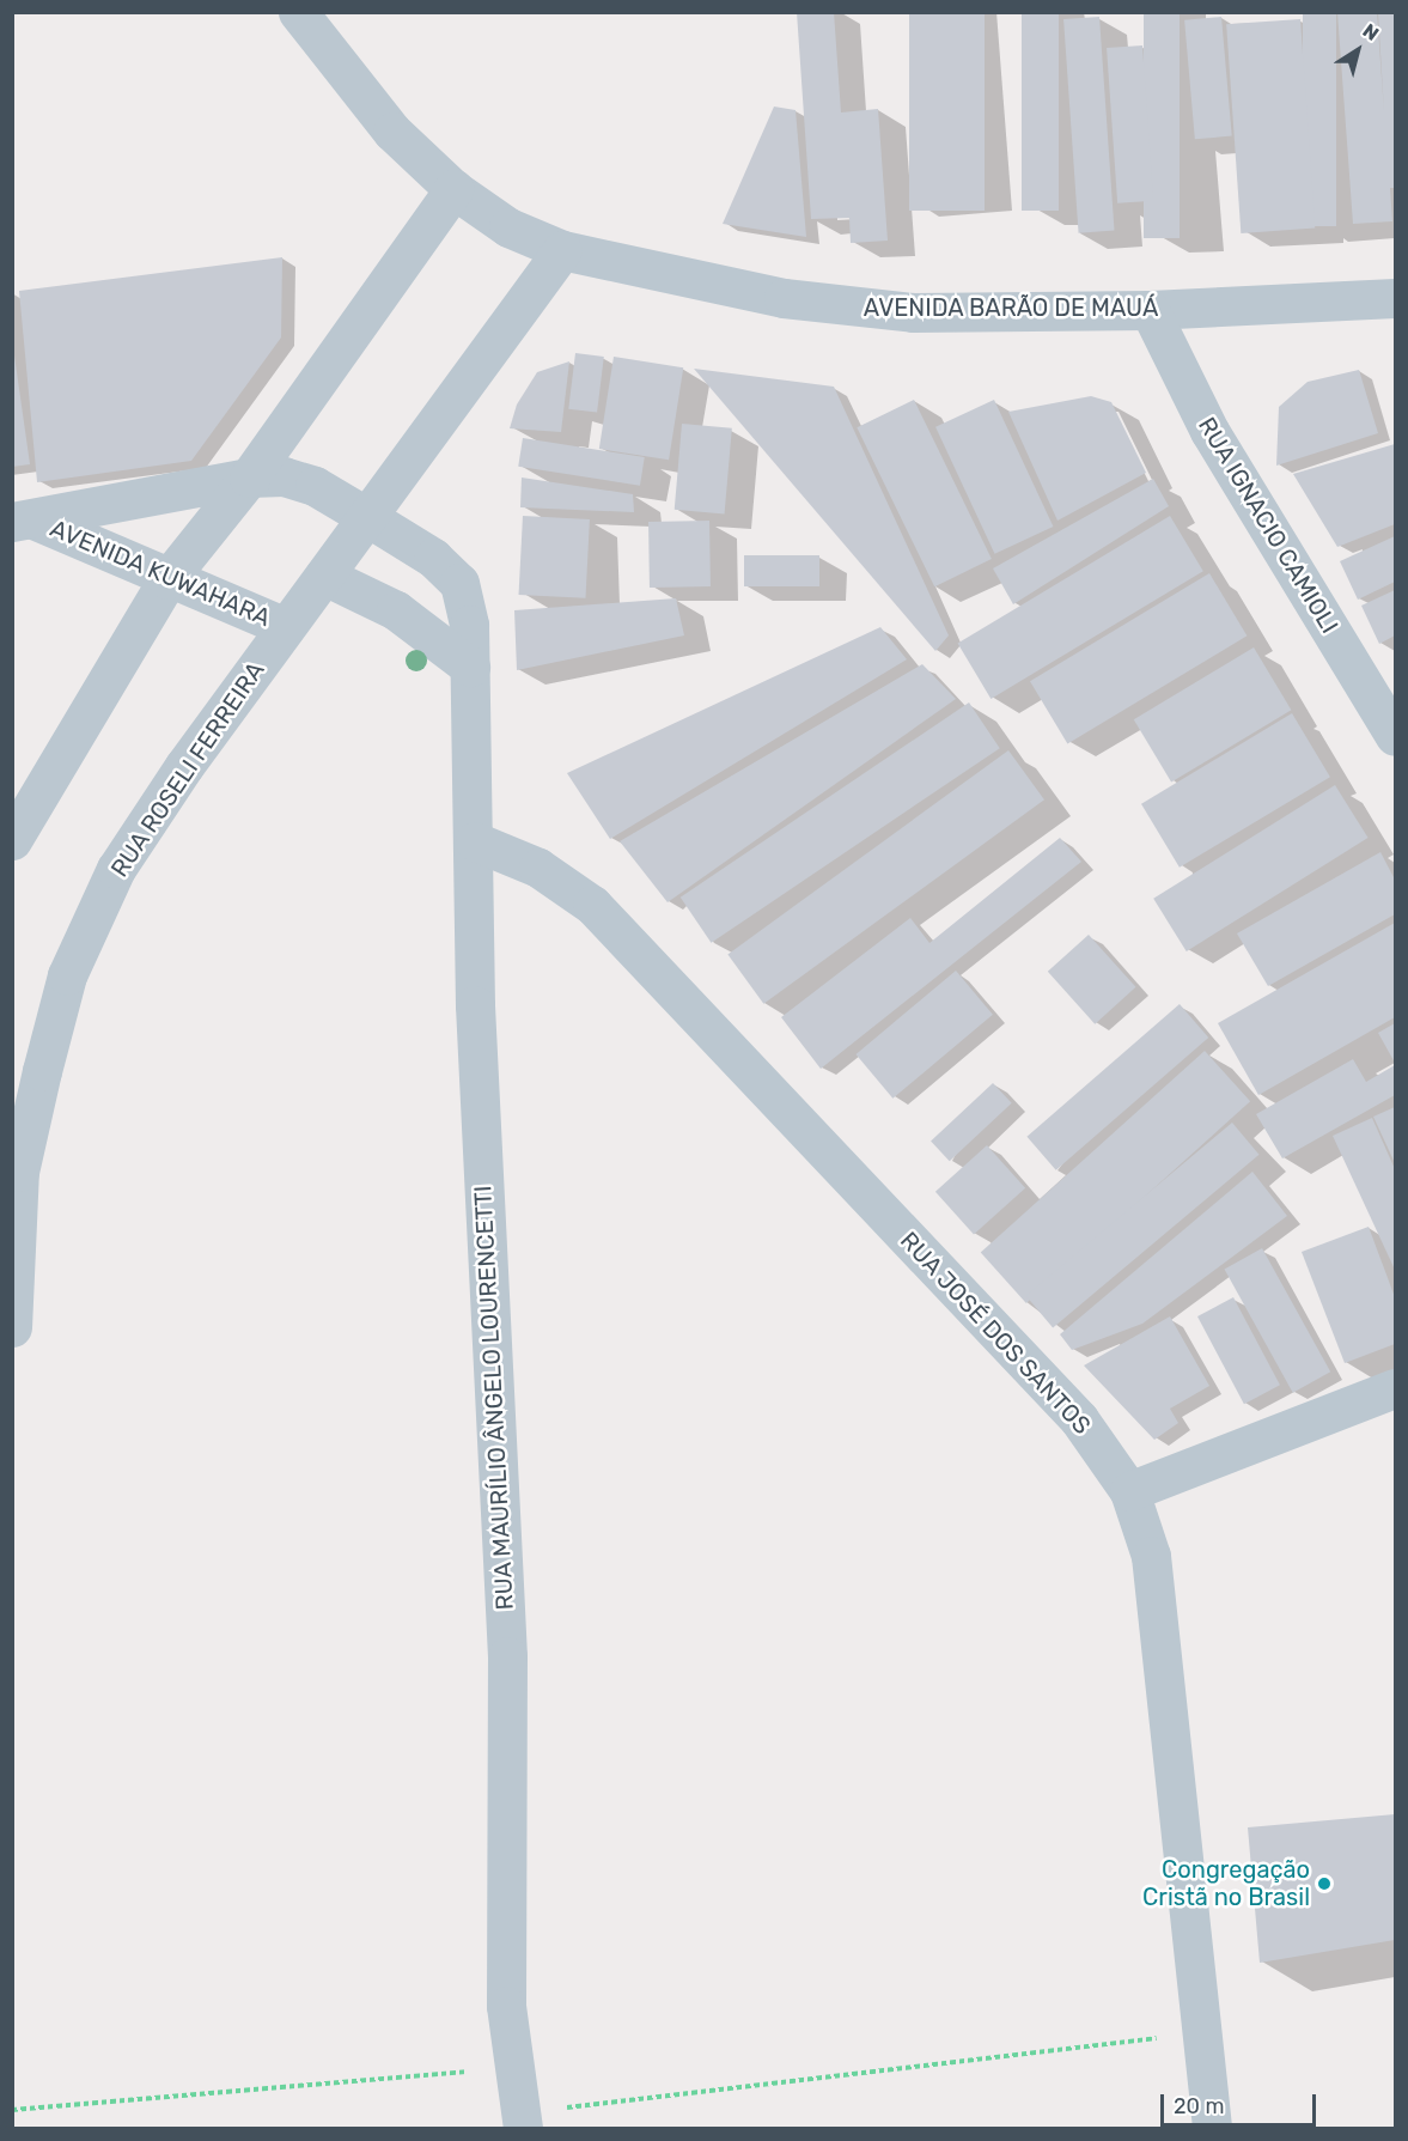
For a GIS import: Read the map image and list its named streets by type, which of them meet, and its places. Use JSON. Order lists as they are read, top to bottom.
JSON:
{
  "streets": {
    "street": [
      "AVENIDA BARÃO DE MAUÁ",
      "RUA IGNACIO CAMIOLI",
      "AVENIDA KUWAHARA",
      "RUA ROSELI FERREIRA",
      "RUA JOSÉ DOS SANTOS",
      "RUA MAURÍLIO ÂNGELO LOURENCETTI"
    ]
  },
  "crossings": [
    ["AVENIDA BARÃO DE MAUÁ", "RUA IGNACIO CAMIOLI"],
    ["AVENIDA BARÃO DE MAUÁ", "RUA ROSELI FERREIRA"],
    ["AVENIDA KUWAHARA", "RUA ROSELI FERREIRA"],
    ["AVENIDA KUWAHARA", "RUA MAURÍLIO ÂNGELO LOURENCETTI"],
    ["RUA ROSELI FERREIRA", "RUA MAURÍLIO ÂNGELO LOURENCETTI"],
    ["RUA JOSÉ DOS SANTOS", "RUA MAURÍLIO ÂNGELO LOURENCETTI"]
  ],
  "places": ["Congregação Cristã no Brasil"],
  "scale_bar": "20 m",
  "north": "top right"
}
